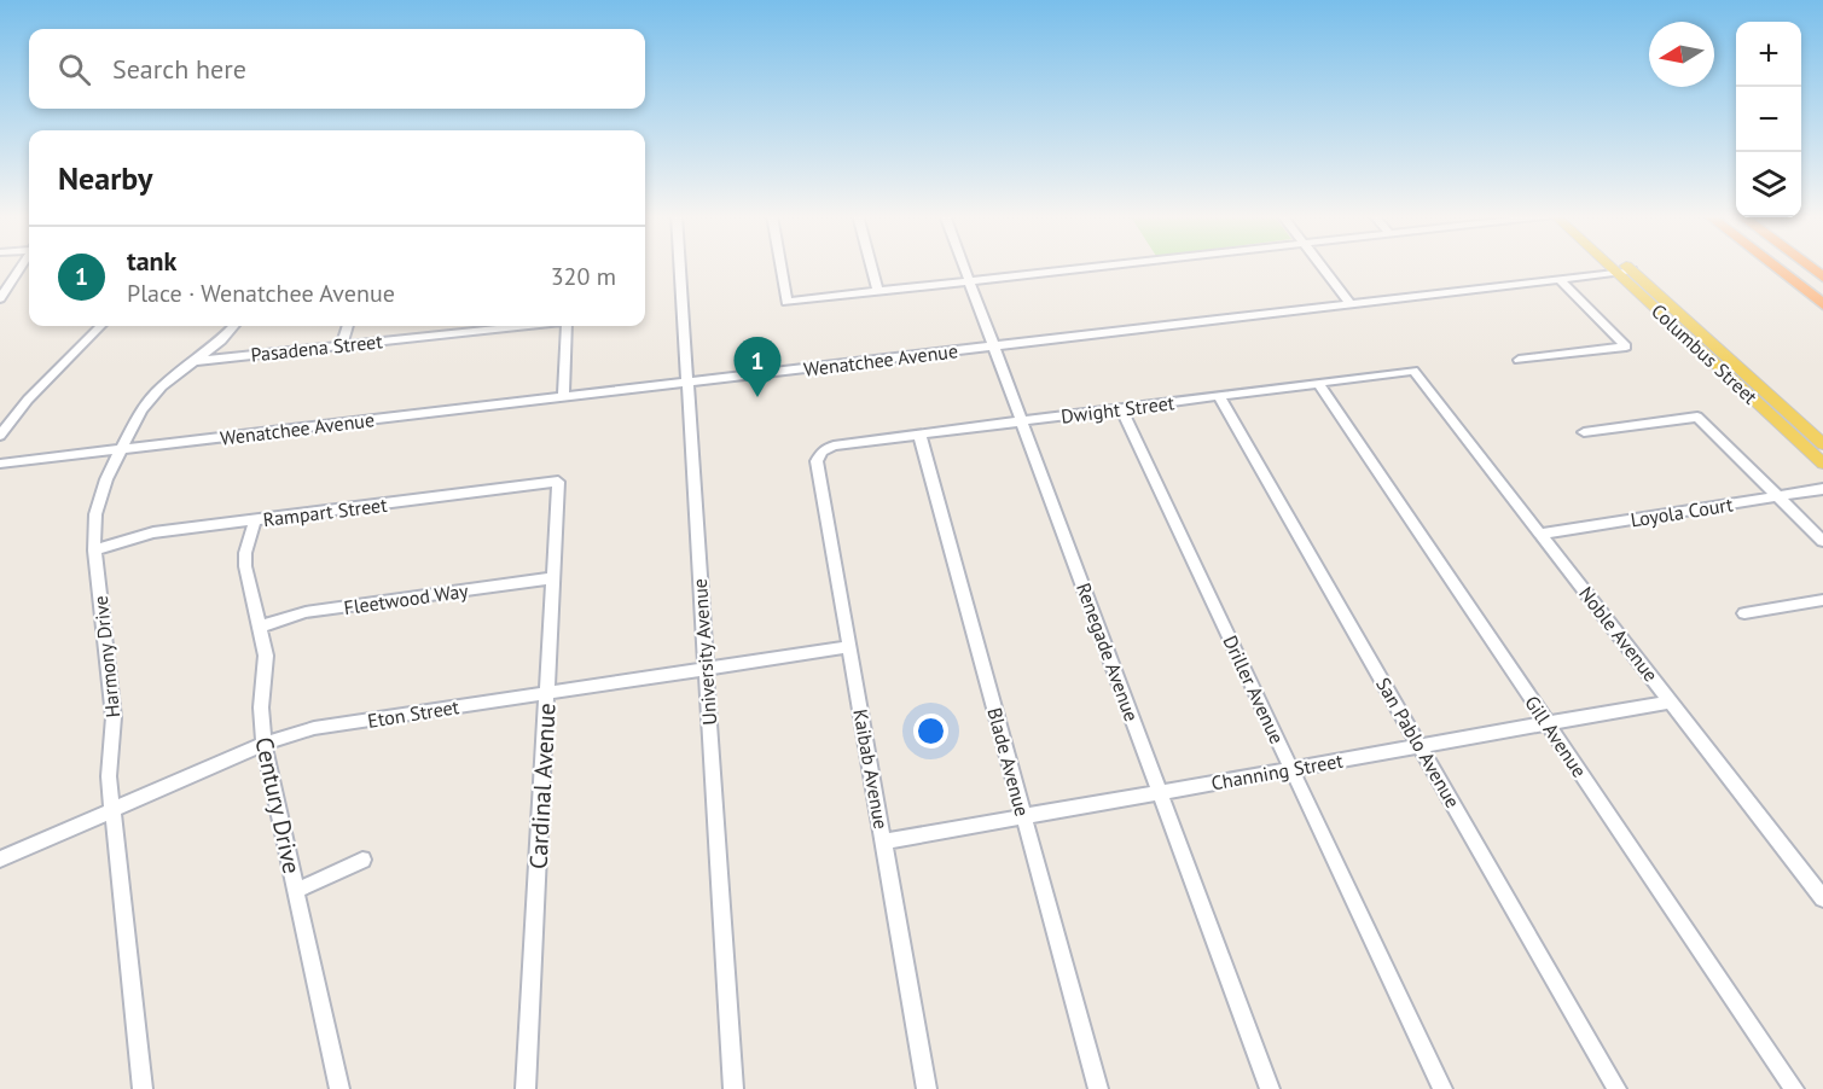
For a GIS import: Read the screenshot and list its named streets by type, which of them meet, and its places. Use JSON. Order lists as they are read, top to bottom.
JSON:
{
  "streets": {
    "main road": ["Columbus Street"],
    "street": [
      "Pasadena Street",
      "Wenatchee Avenue",
      "Dwight Street",
      "Rampart Street",
      "Loyola Court",
      "Fleetwood Way",
      "Noble Avenue",
      "University Avenue",
      "Renegade Avenue",
      "Harmony Drive",
      "Driller Avenue",
      "Eton Street",
      "Gill Avenue",
      "San Pablo Avenue",
      "Blade Avenue",
      "Kaibab Avenue",
      "Channing Street",
      "Cardinal Avenue",
      "Century Drive"
    ]
  },
  "crossings": [
    ["Pasadena Street", "Harmony Drive"],
    ["Columbus Street", "Wenatchee Avenue"],
    ["Wenatchee Avenue", "University Avenue"],
    ["Wenatchee Avenue", "Renegade Avenue"],
    ["Wenatchee Avenue", "Harmony Drive"],
    ["Dwight Street", "Noble Avenue"],
    ["Dwight Street", "Renegade Avenue"],
    ["Dwight Street", "Driller Avenue"],
    ["Dwight Street", "Gill Avenue"],
    ["Dwight Street", "San Pablo Avenue"],
    ["Dwight Street", "Blade Avenue"],
    ["Dwight Street", "Kaibab Avenue"],
    ["Rampart Street", "Harmony Drive"],
    ["Rampart Street", "Cardinal Avenue"],
    ["Rampart Street", "Century Drive"],
    ["Loyola Court", "Noble Avenue"],
    ["Fleetwood Way", "Cardinal Avenue"],
    ["Fleetwood Way", "Century Drive"],
    ["Noble Avenue", "Channing Street"],
    ["University Avenue", "Eton Street"],
    ["Renegade Avenue", "Channing Street"],
    ["Harmony Drive", "Eton Street"],
    ["Driller Avenue", "Channing Street"],
    ["Eton Street", "Kaibab Avenue"],
    ["Eton Street", "Cardinal Avenue"],
    ["Eton Street", "Century Drive"],
    ["Gill Avenue", "Channing Street"],
    ["San Pablo Avenue", "Channing Street"],
    ["Blade Avenue", "Channing Street"],
    ["Kaibab Avenue", "Channing Street"]
  ],
  "north": "left",
  "page": {
    "map_buttons": ["+", "−"],
    "search": "Search here",
    "heading": "Nearby",
    "list": [
      {
        "mark": "1",
        "name": "tank",
        "note": "Place · Wenatchee Avenue",
        "value": "320 m"
      }
    ],
    "pins": "1"
  }
}
